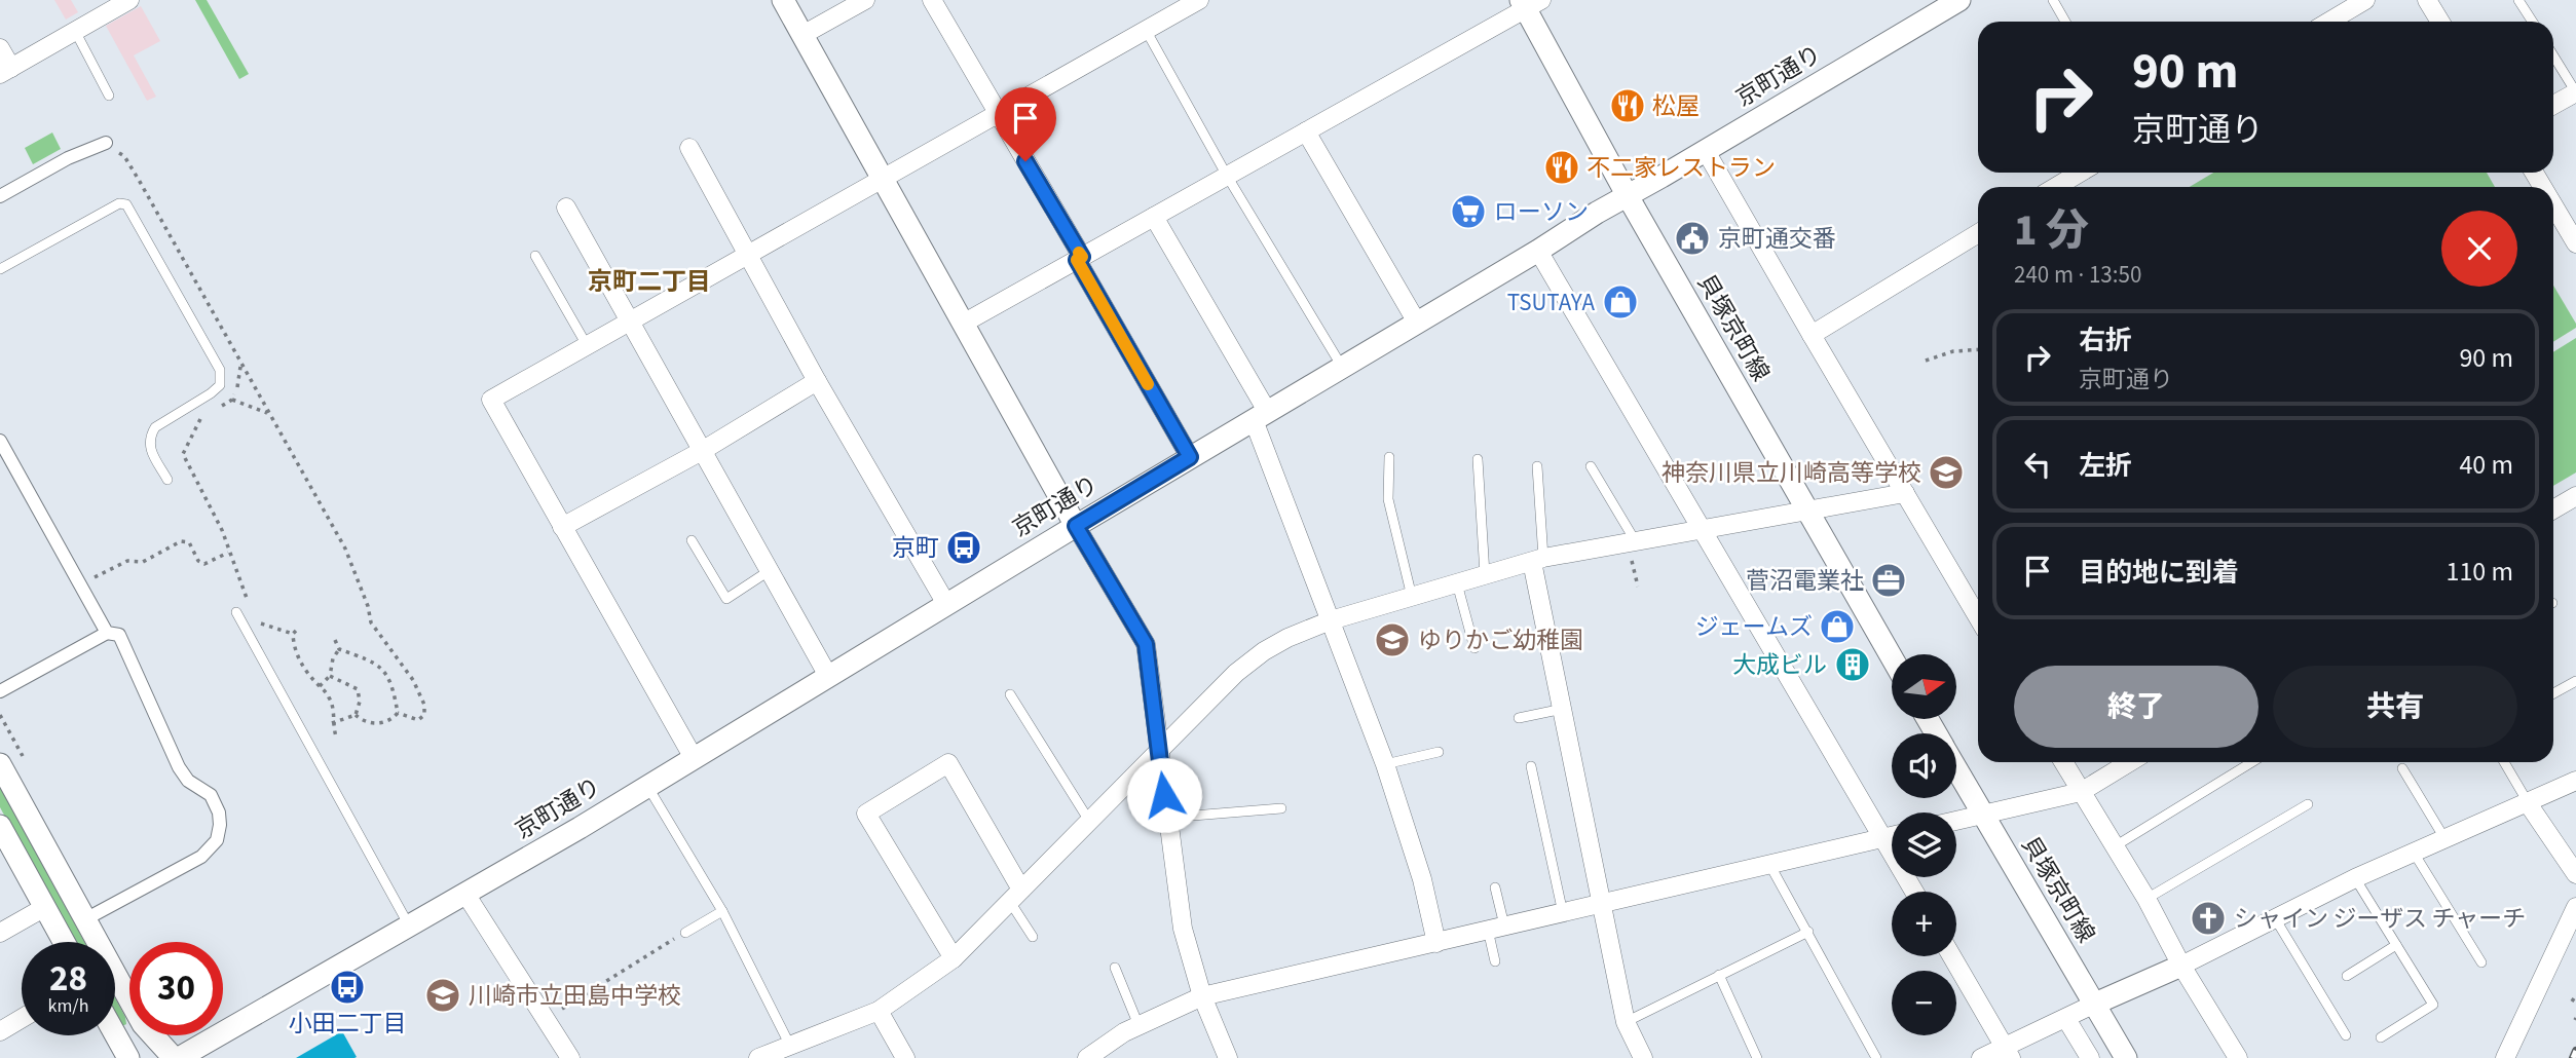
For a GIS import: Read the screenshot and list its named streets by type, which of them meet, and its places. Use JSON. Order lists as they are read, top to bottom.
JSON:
{
  "streets": {
    "street": ["京町通り", "貝塚京町線"]
  },
  "crossings": [
    ["京町通り", "貝塚京町線"]
  ],
  "districts": ["京町二丁目"],
  "places": {
    "restaurant": ["松屋", "不二家レストラン"],
    "supermarket": ["ローソン"],
    "public building": ["京町通交番"],
    "shop": ["TSUTAYA", "ジェームズ"],
    "school or university": ["神奈川県立川崎高等学校", "ゆりかご幼稚園", "川崎市立田島中学校"],
    "bus stop": ["京町", "小田二丁目"],
    "office": ["菅沼電業社"],
    "building": ["大成ビル"],
    "church": ["シャイン ジーザス チャーチ"]
  },
  "north": "right",
  "page": {
    "turn": ["90 m", "京町通り"],
    "heading": ["1 分", "240 m · 13:50"],
    "list": [
      {
        "name": "右折",
        "note": "京町通り",
        "value": "90 m"
      },
      {
        "name": "左折",
        "value": "40 m"
      },
      {
        "name": "目的地に到着",
        "value": "110 m"
      }
    ],
    "buttons": ["終了", "共有"],
    "map_buttons": ["+", "−"],
    "speed": "28 km/h",
    "limit": "30"
  }
}
